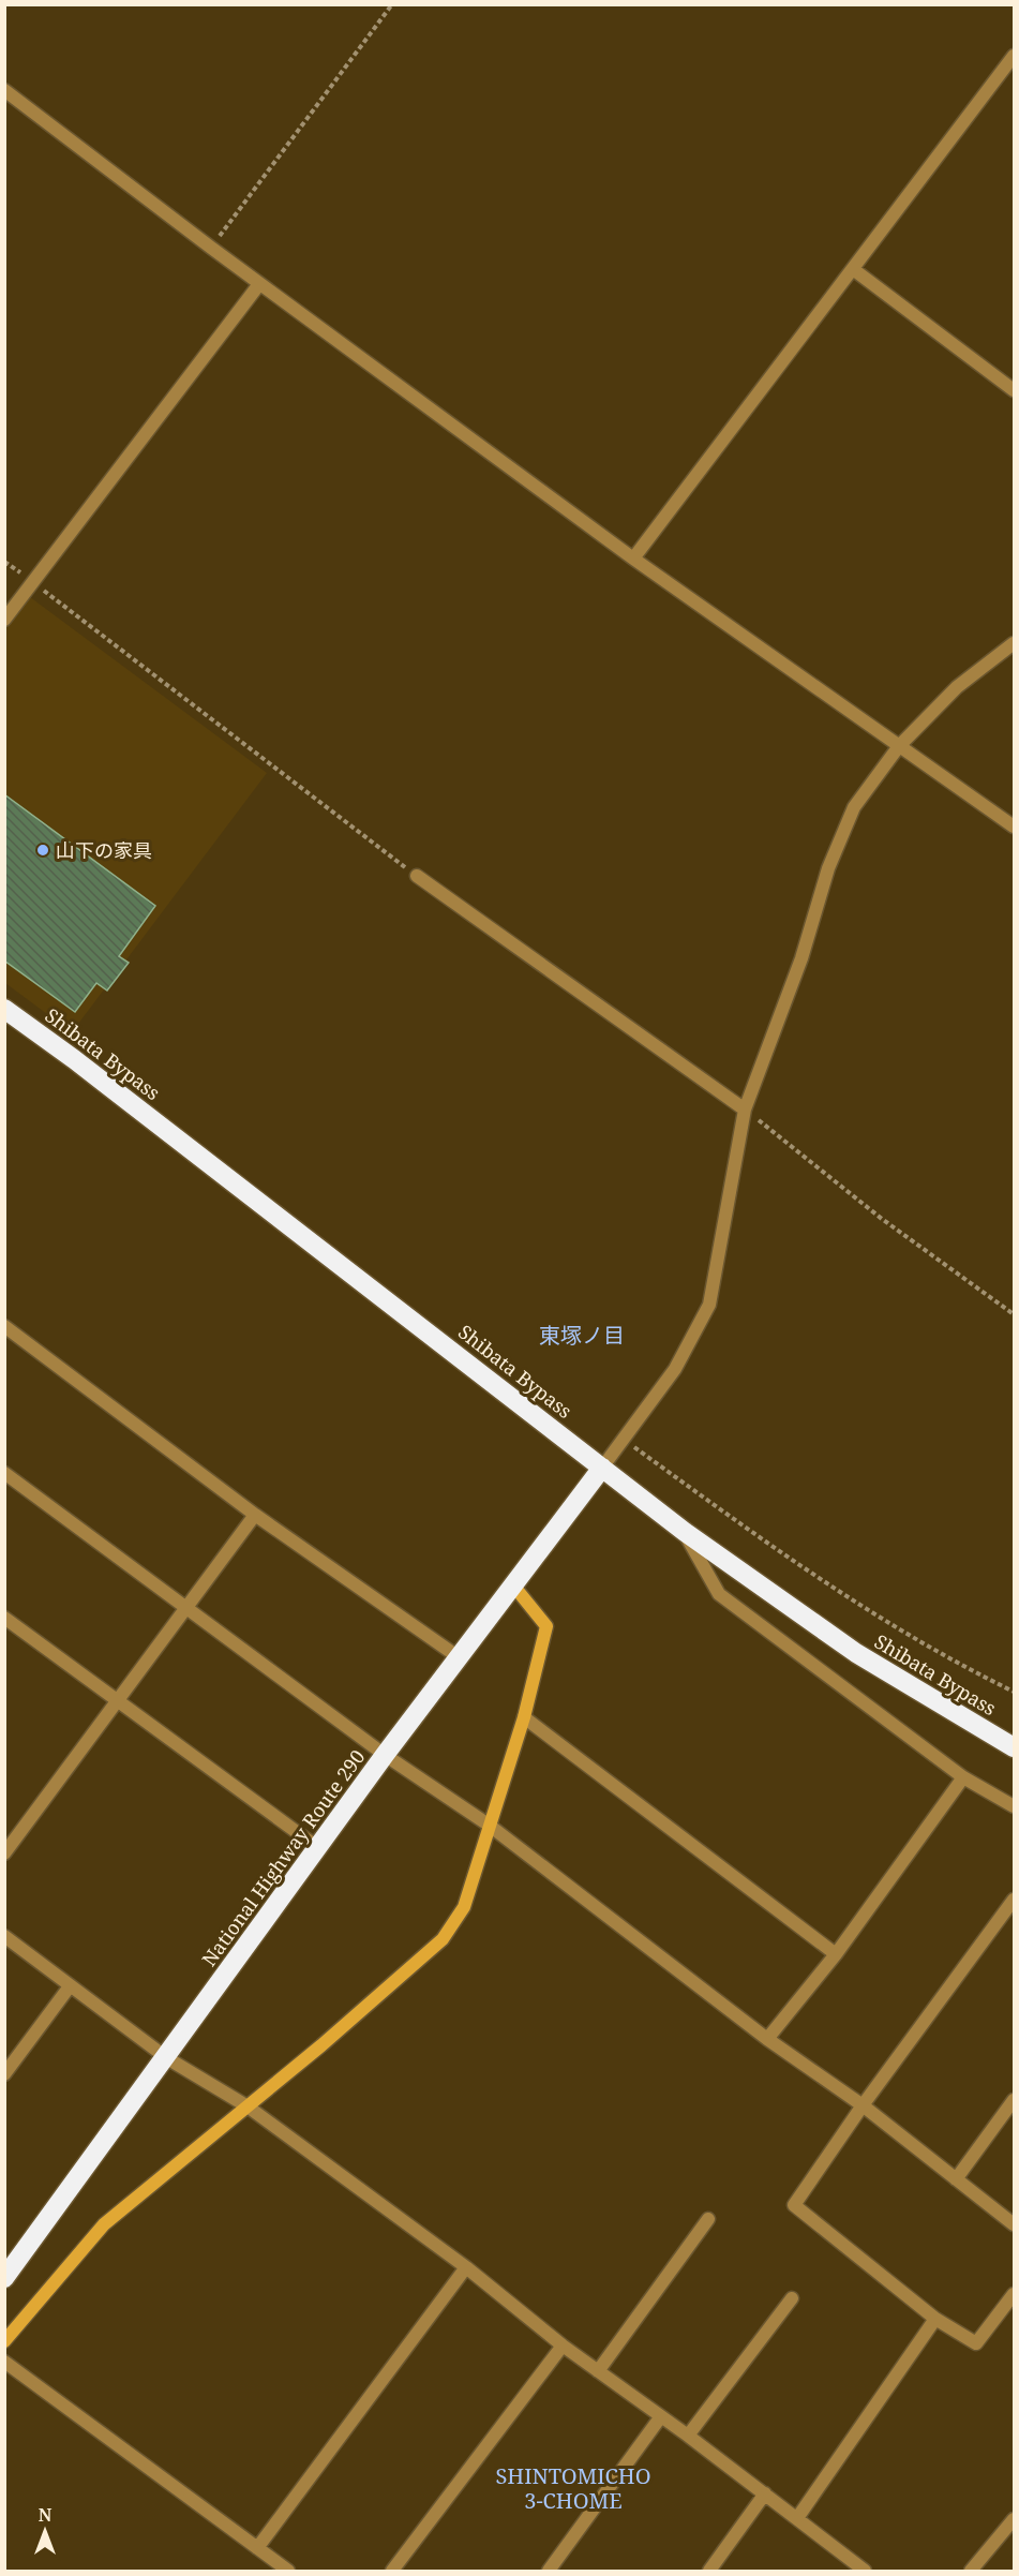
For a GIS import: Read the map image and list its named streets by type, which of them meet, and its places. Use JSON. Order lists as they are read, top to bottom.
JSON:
{
  "streets": {
    "highway": ["Shibata Bypass", "National Highway Route 290"]
  },
  "crossings": [
    ["Shibata Bypass", "National Highway Route 290"]
  ],
  "districts": ["東塚ノ目", "SHINTOMICHO 3-CHOME"],
  "places": ["山下の家具"],
  "north": "top"
}
